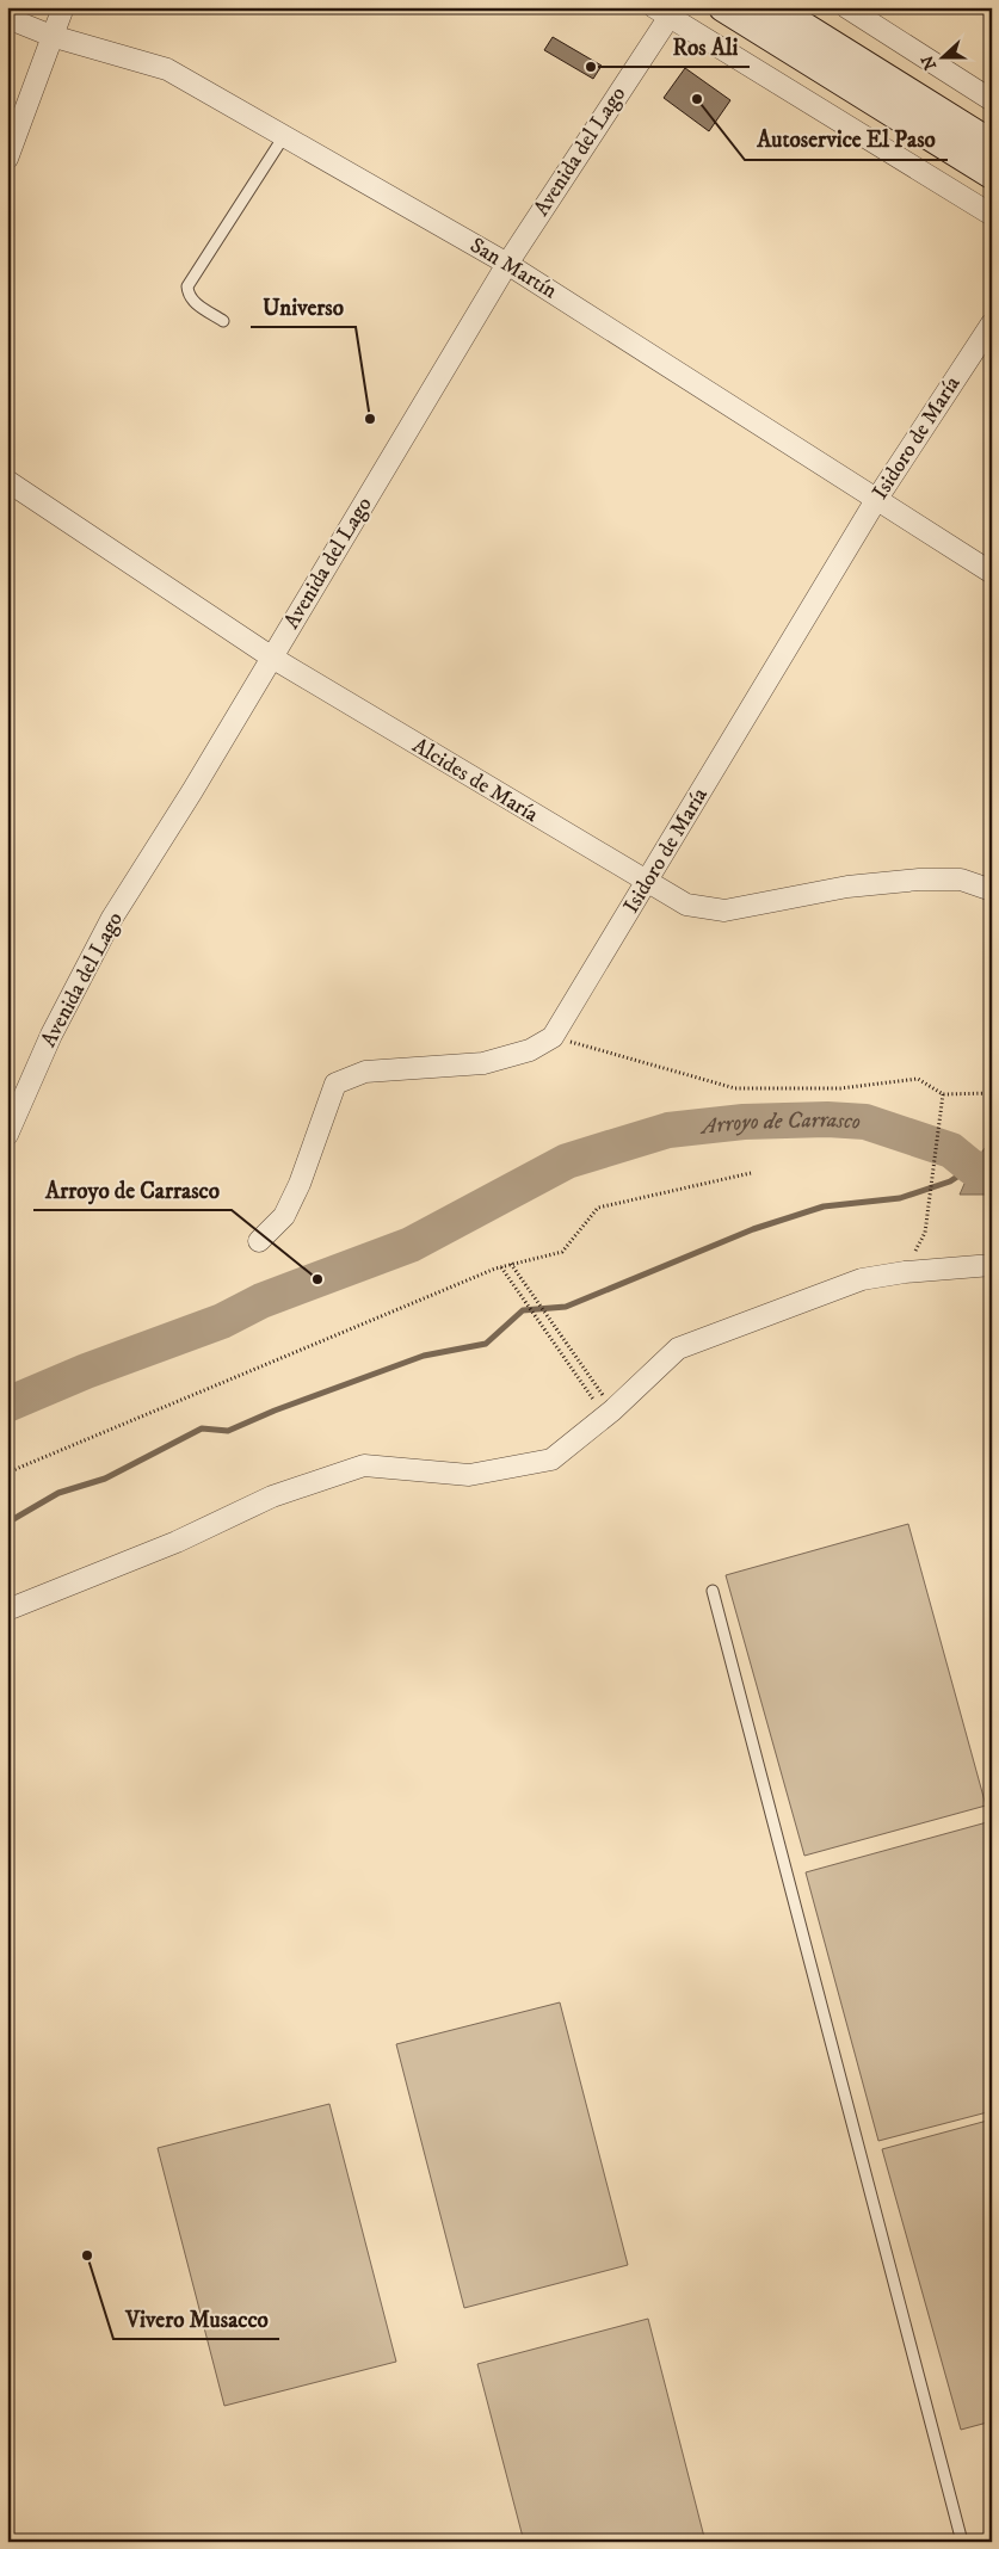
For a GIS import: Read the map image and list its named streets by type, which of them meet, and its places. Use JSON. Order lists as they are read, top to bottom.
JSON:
{
  "streets": {
    "street": [
      "Avenida del Lago",
      "San Martín",
      "Isidoro de María",
      "Alcides de María"
    ]
  },
  "crossings": [
    ["Avenida del Lago", "San Martín"],
    ["Avenida del Lago", "Alcides de María"],
    ["San Martín", "Isidoro de María"],
    ["Isidoro de María", "Alcides de María"]
  ],
  "water": ["Arroyo de Carrasco"],
  "places": [
    "Ros Ali",
    "Autoservice El Paso",
    "Universo",
    "Arroyo de Carrasco",
    "Vivero Musacco"
  ],
  "north": "left"
}
